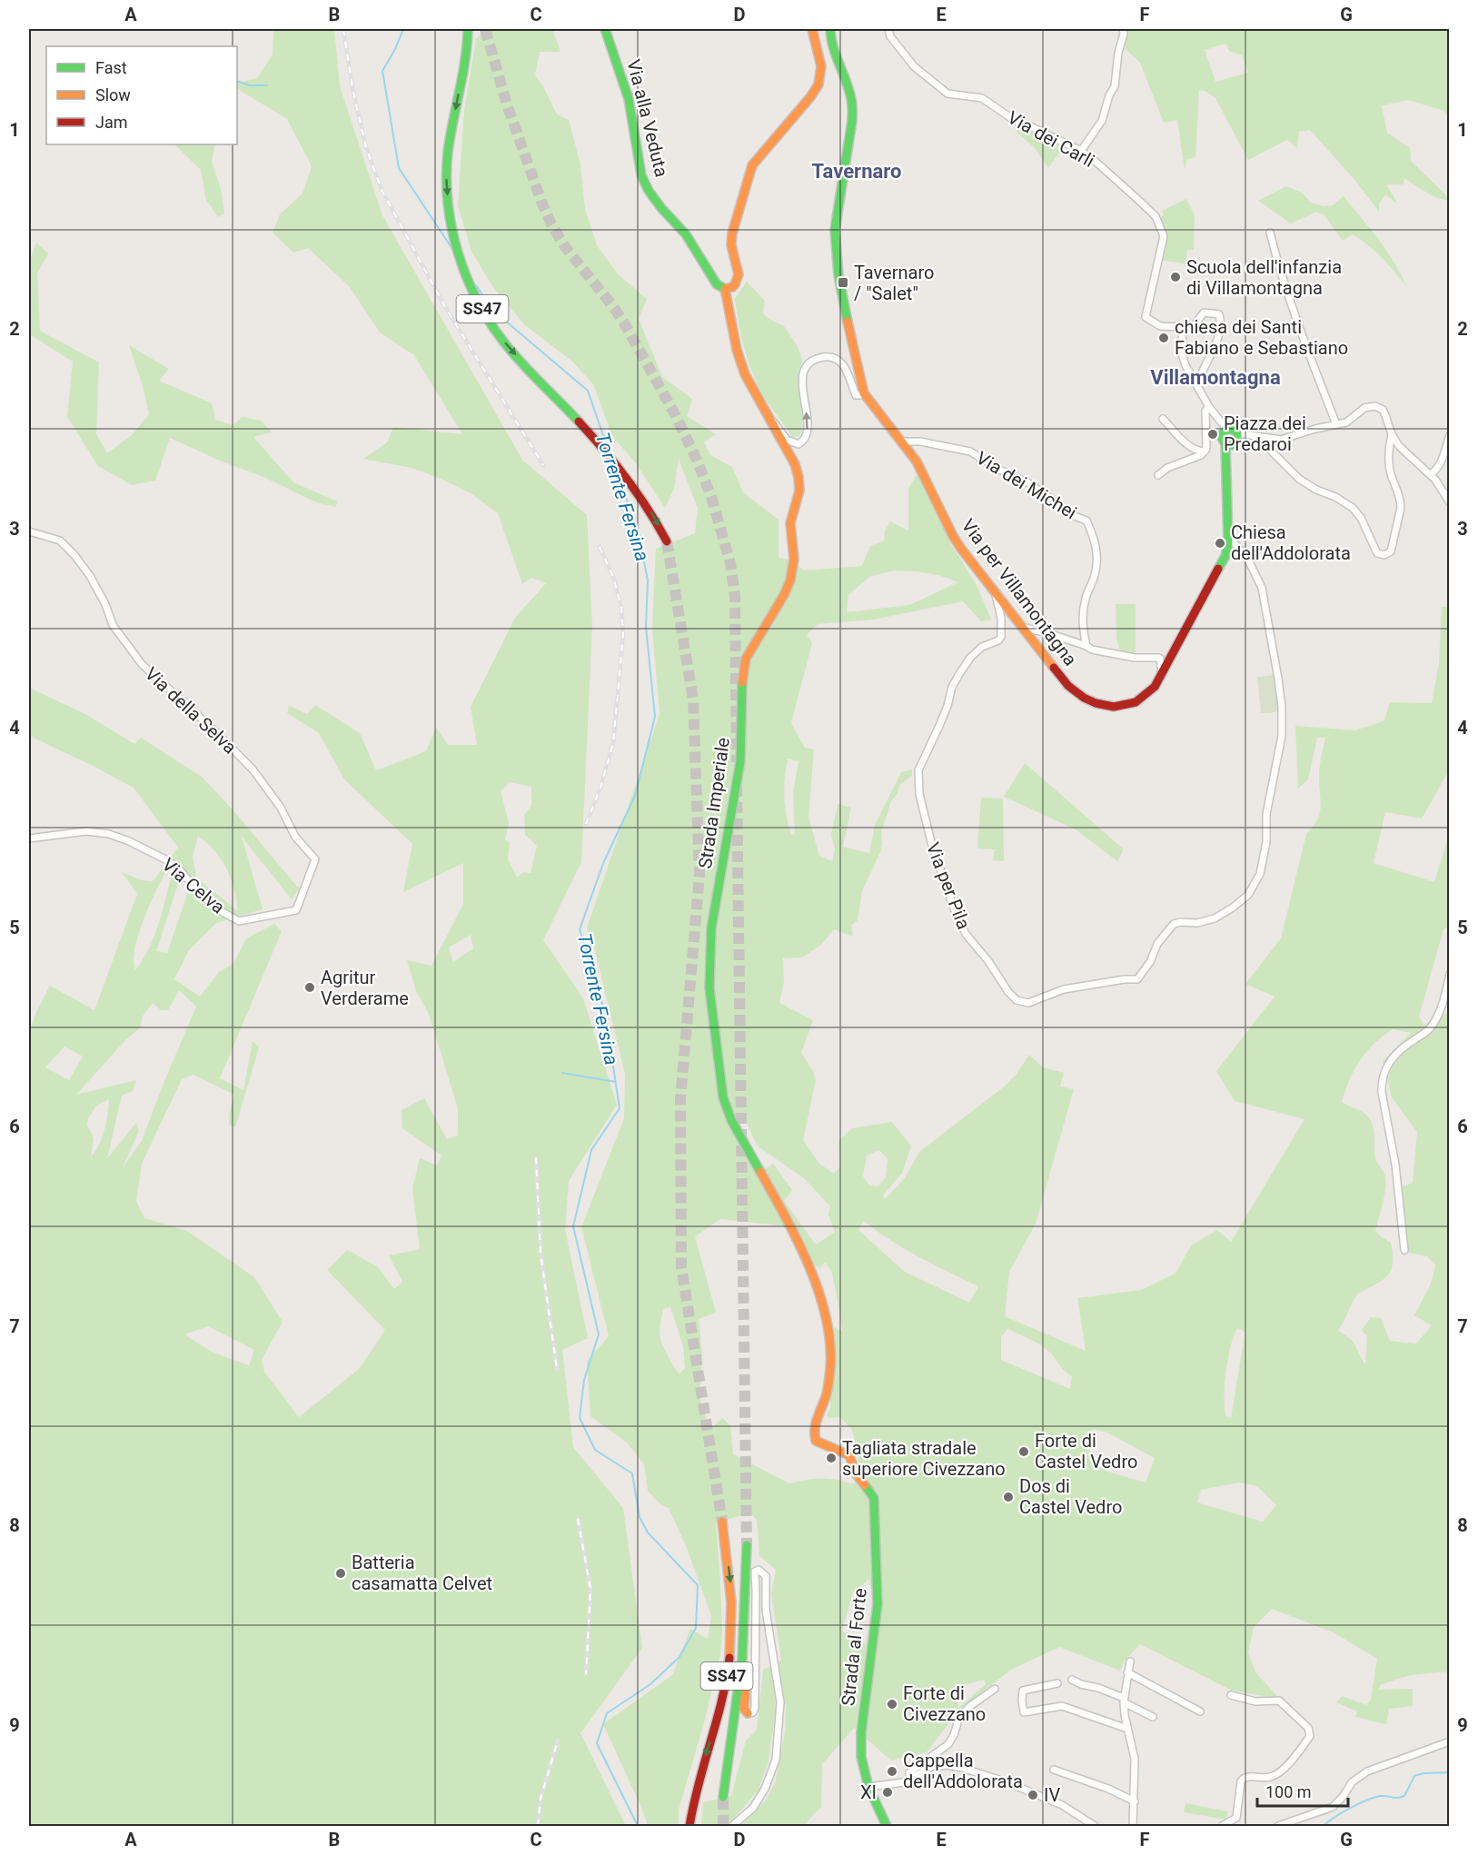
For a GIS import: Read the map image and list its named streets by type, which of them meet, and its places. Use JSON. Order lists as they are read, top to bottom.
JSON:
{
  "streets": {
    "main road": [
      "Via alla Veduta",
      "SS47",
      "Via per Villamontagna",
      "Strada Imperiale",
      "Strada al Forte"
    ],
    "street": [
      "Via dei Carli",
      "Via dei Michei",
      "Via della Selva",
      "Via Celva",
      "Via per Pila"
    ]
  },
  "crossings": [
    ["Via alla Veduta", "Strada Imperiale"],
    ["Via dei Michei", "Via per Villamontagna"],
    ["Via per Villamontagna", "Via per Pila"],
    ["Via della Selva", "Via Celva"],
    ["Strada Imperiale", "Strada al Forte"]
  ],
  "districts": ["Tavernaro", "Villamontagna"],
  "water": ["Torrente Fersina"],
  "places": {
    "other": [
      "Scuola dell'infanzia di Villamontagna",
      "chiesa dei Santi Fabiano e Sebastiano",
      "Piazza dei Predaroi",
      "Chiesa dell'Addolorata",
      "Agritur Verderame",
      "Forte di Castel Vedro",
      "Tagliata stradale superiore Civezzano",
      "Dos di Castel Vedro",
      "Batteria casamatta Celvet",
      "Forte di Civezzano",
      "Cappella dell'Addolorata",
      "XI",
      "IV"
    ],
    "transit": ["Tavernaro / \"Salet\""]
  },
  "legend": ["Fast", "Slow", "Jam"],
  "scale_bar": "100 m",
  "grid": {
    "columns": [
      "A",
      "B",
      "C",
      "D",
      "E",
      "F",
      "G"
    ],
    "rows": [
      "1",
      "2",
      "3",
      "4",
      "5",
      "6",
      "7",
      "8",
      "9"
    ]
  }
}
